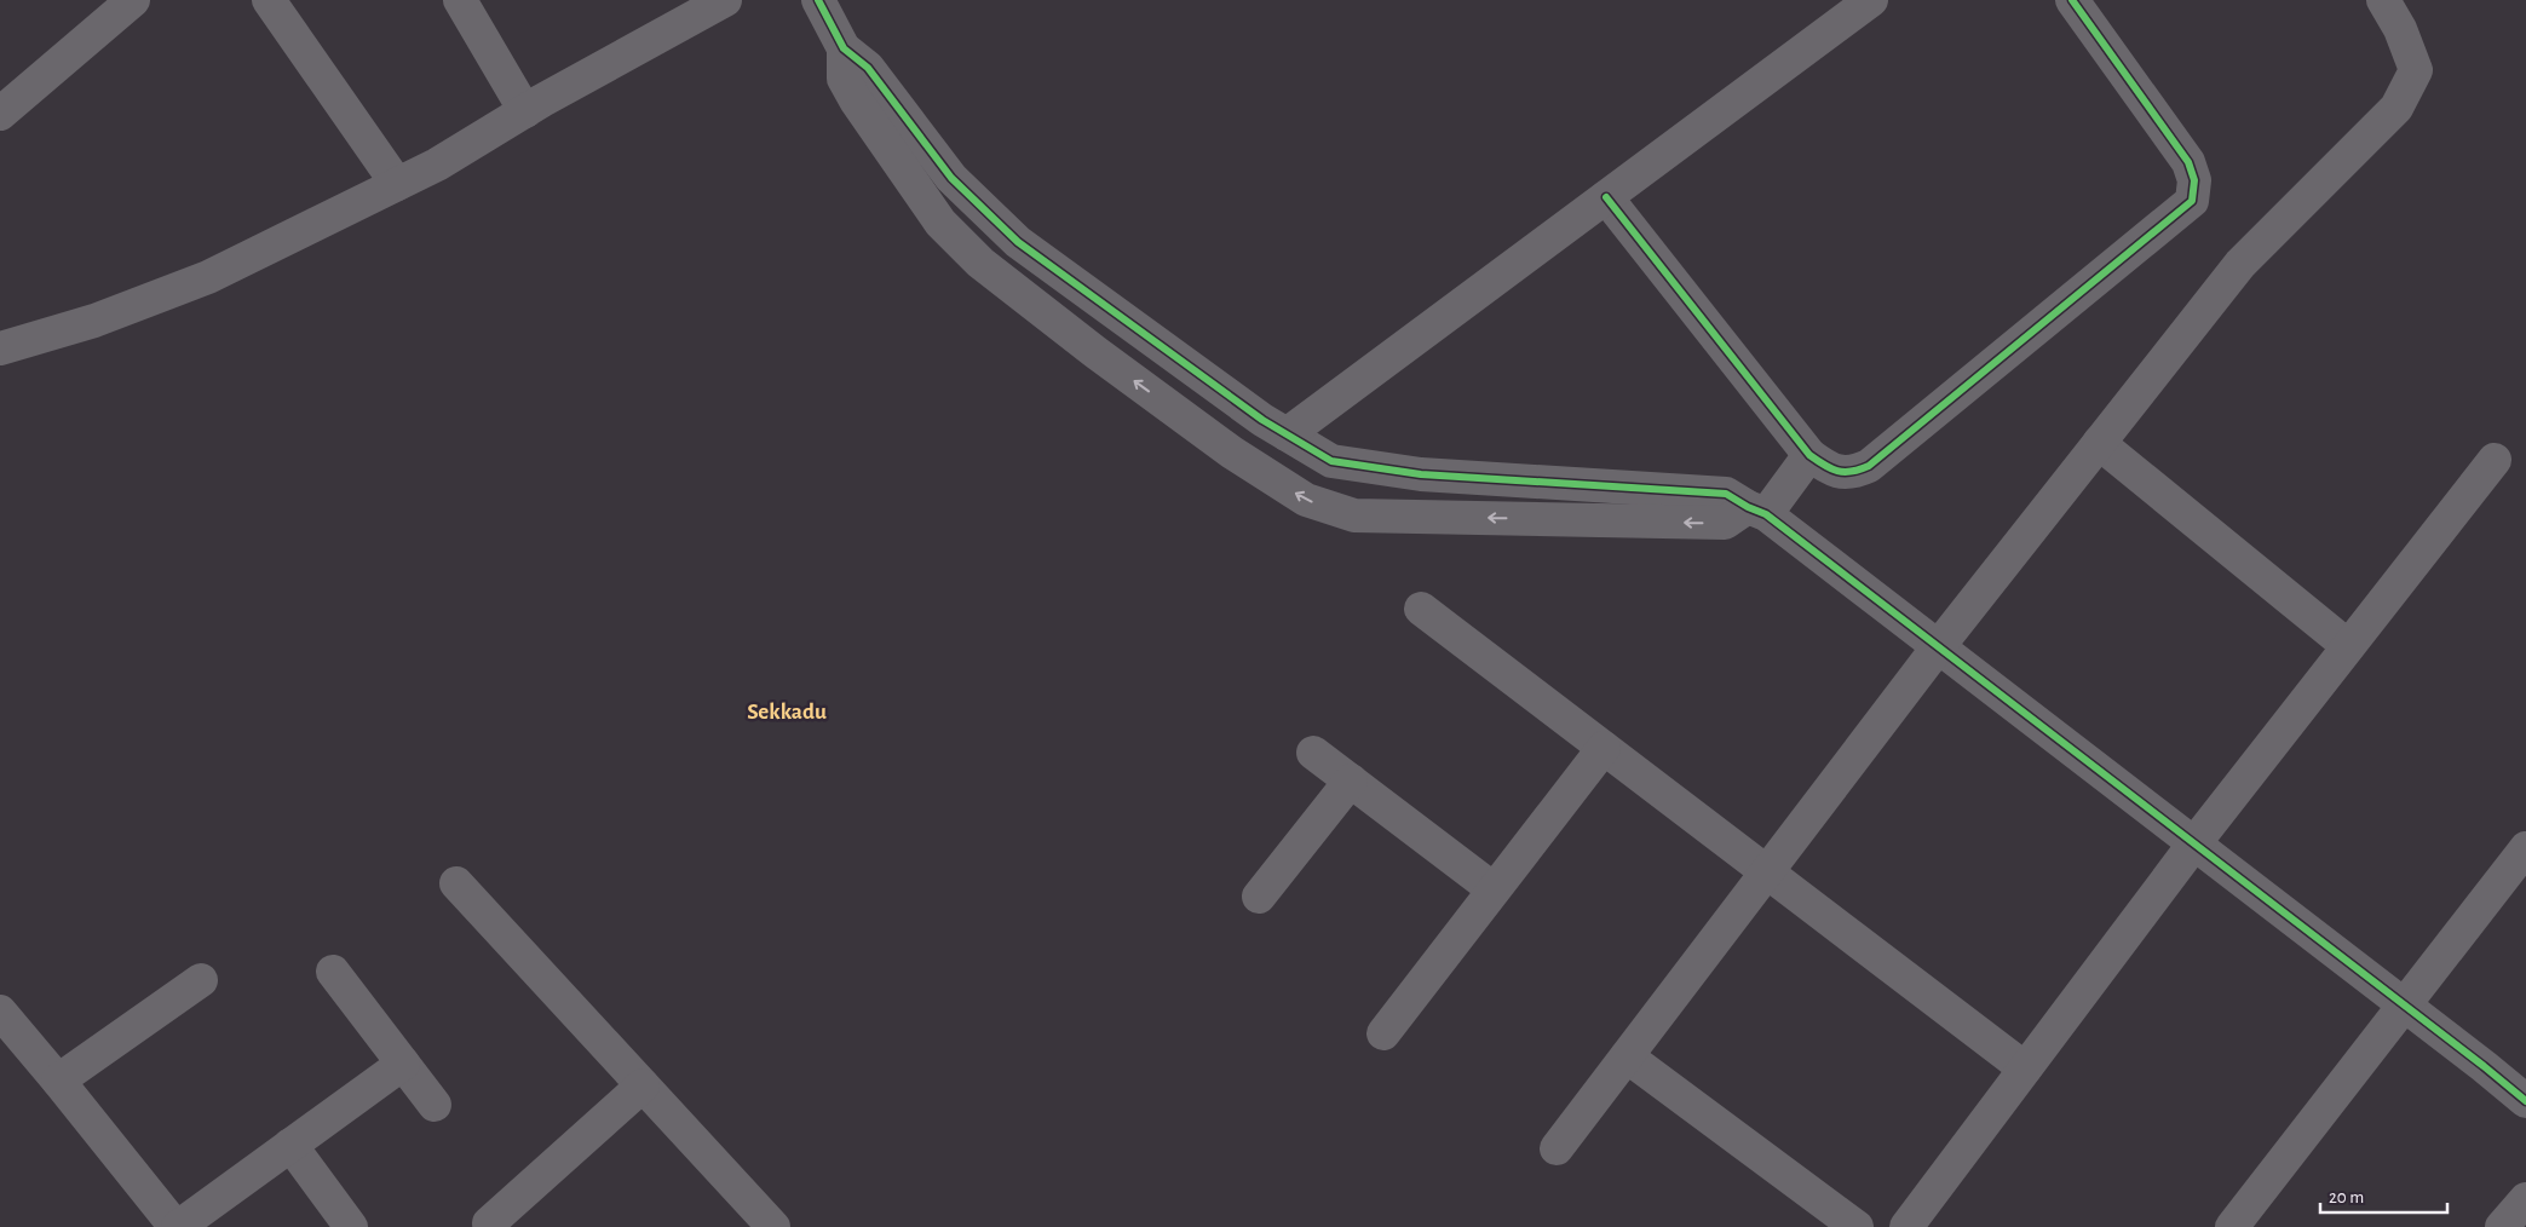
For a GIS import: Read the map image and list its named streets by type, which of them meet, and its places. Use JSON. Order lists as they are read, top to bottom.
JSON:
{
  "districts": ["Sekkadu"],
  "scale_bar": "20 m"
}
